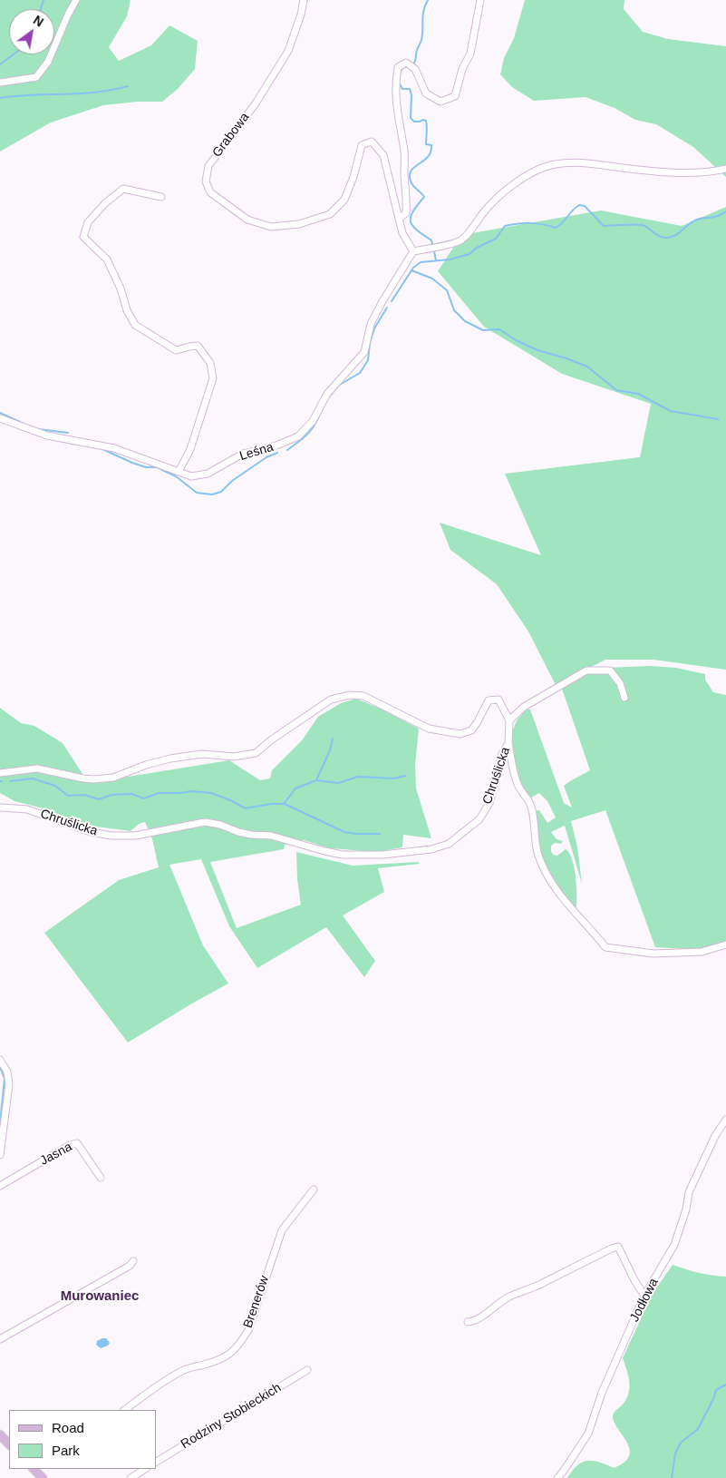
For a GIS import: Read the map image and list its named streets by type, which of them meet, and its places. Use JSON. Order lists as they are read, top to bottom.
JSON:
{
  "streets": {
    "street": [
      "Grabowa",
      "Leśna",
      "Chruślicka",
      "Jasna",
      "Jodłowa",
      "Brenerów",
      "Rodziny Stobieckich"
    ]
  },
  "crossings": [
    ["Grabowa", "Leśna"]
  ],
  "districts": ["Murowaniec"],
  "legend": ["Road", "Park"],
  "north": "top right"
}
